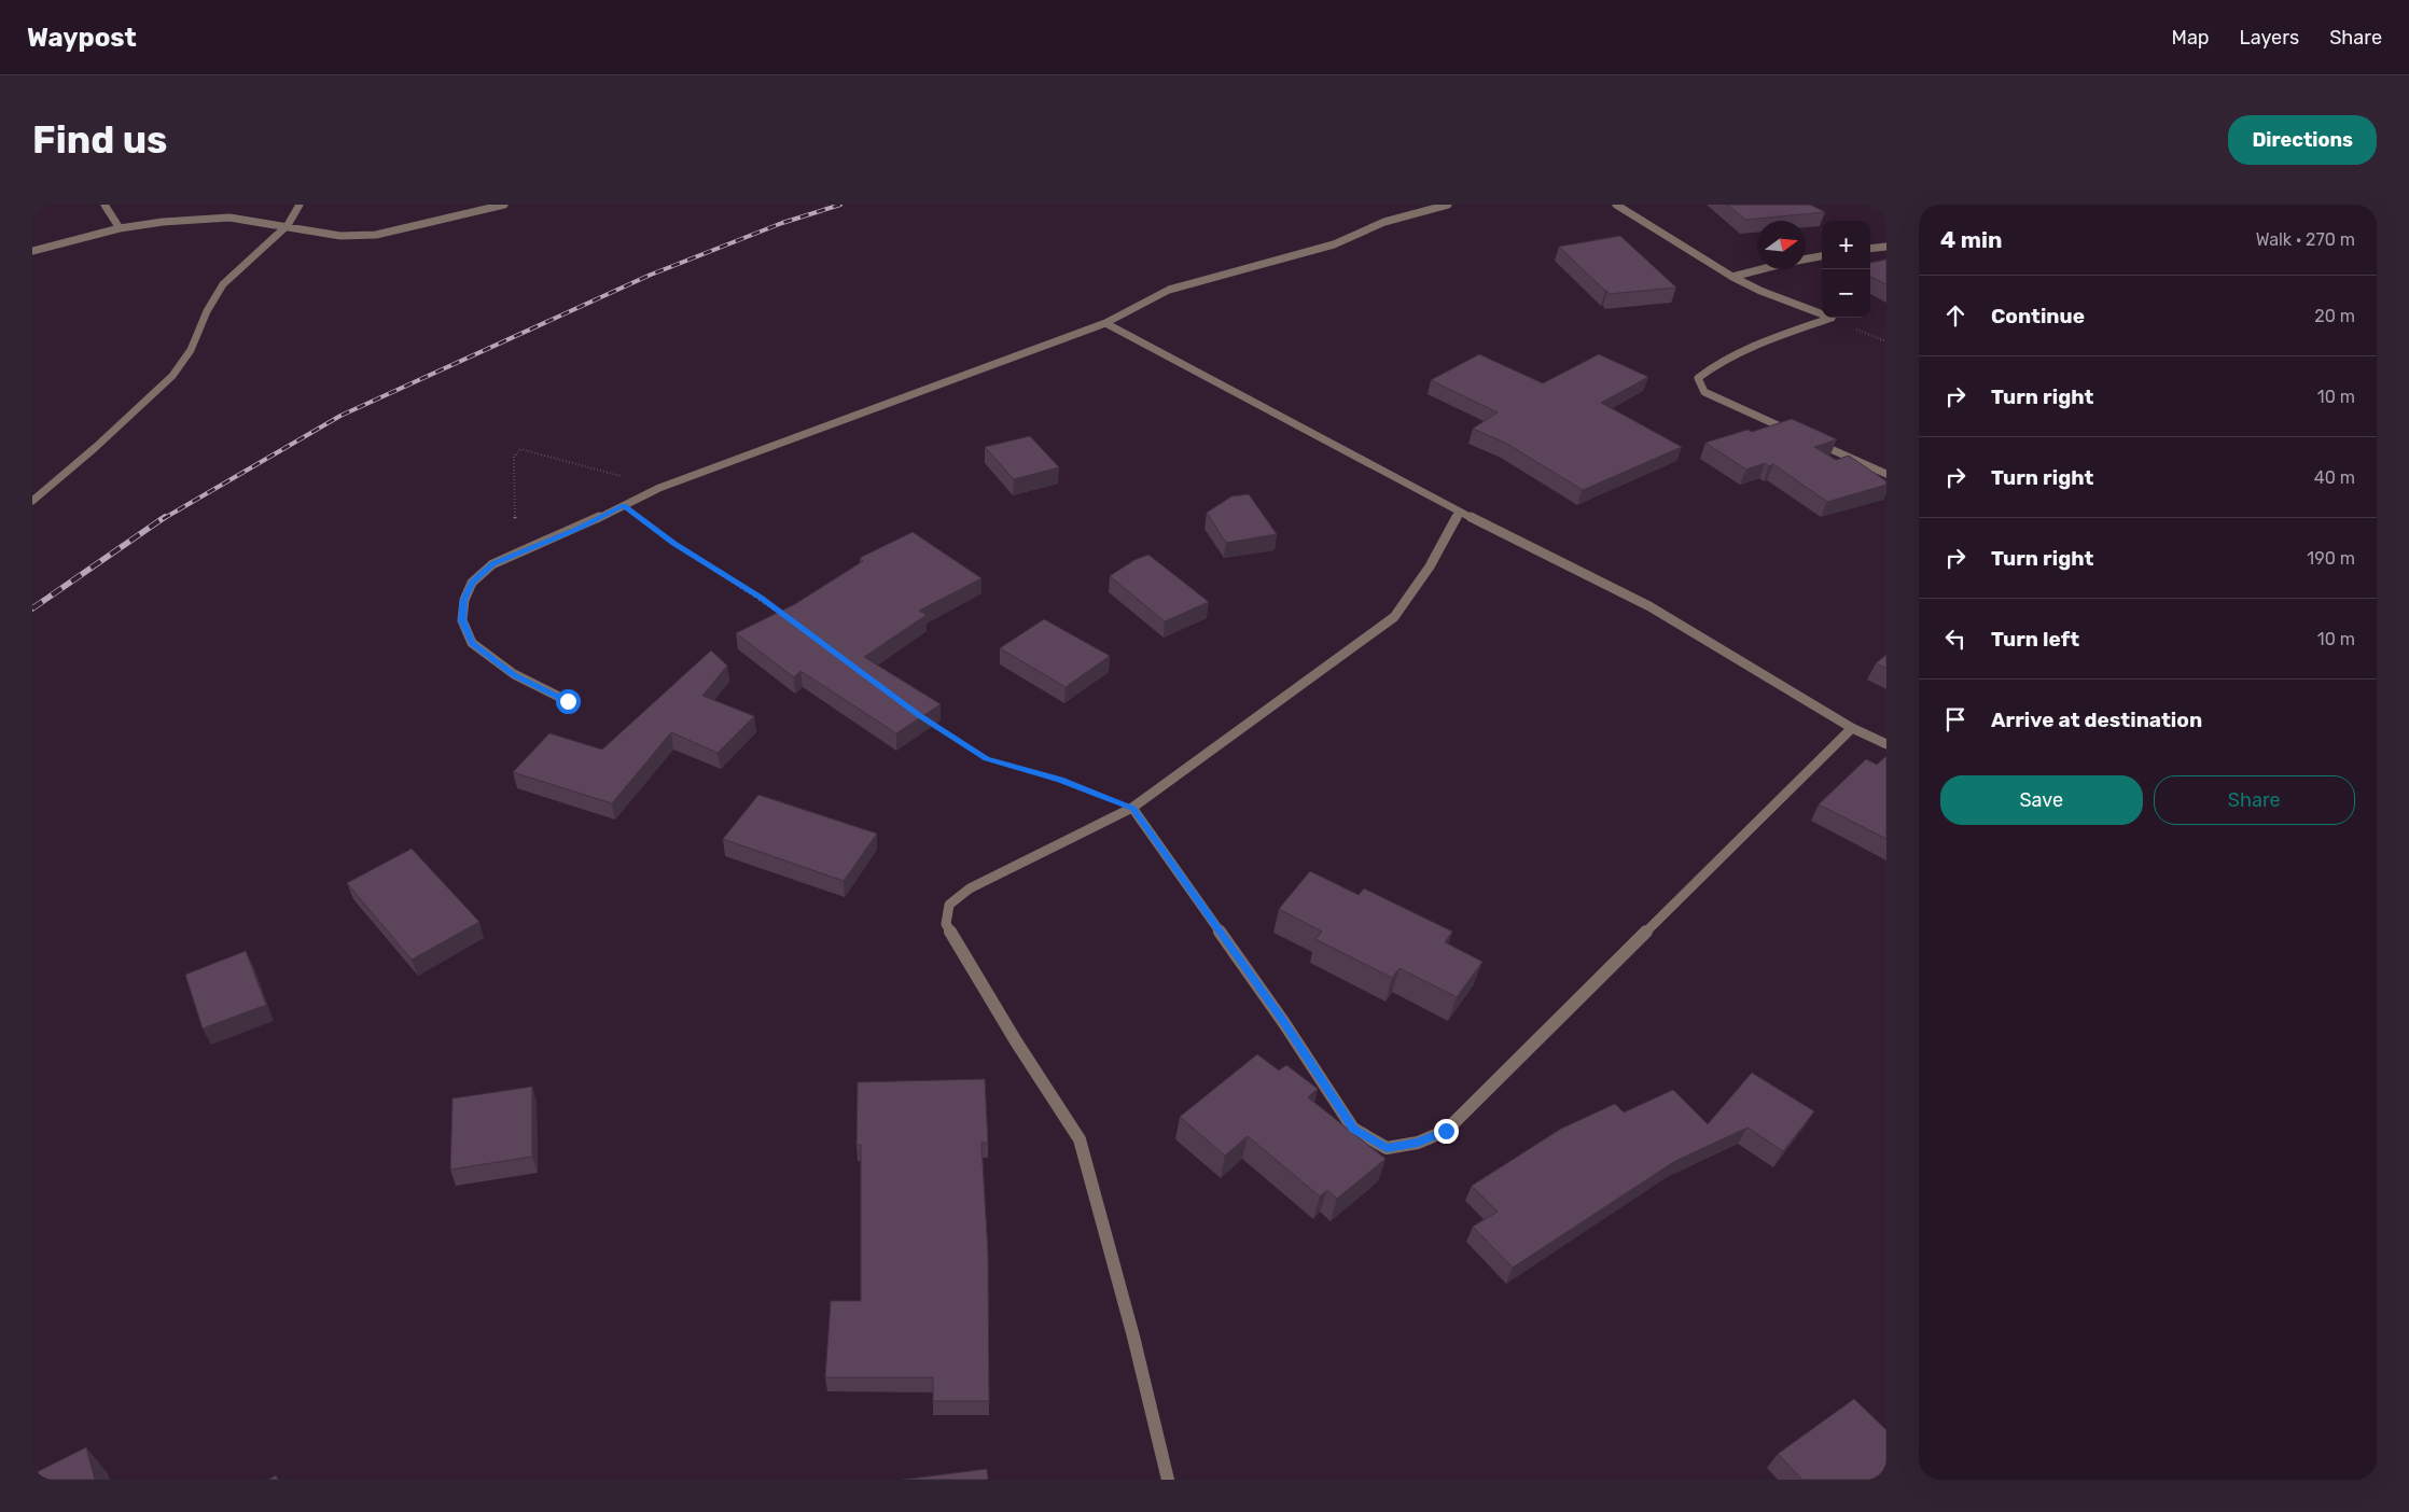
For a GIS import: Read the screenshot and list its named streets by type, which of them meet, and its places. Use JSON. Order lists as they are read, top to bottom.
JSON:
{
  "north": "right",
  "page": {
    "header": "Waypost",
    "nav": ["Map", "Layers", "Share"],
    "buttons": [
      "Directions",
      ["Save", "Share"]
    ],
    "title": "Find us",
    "heading": ["4 min", "Walk · 270 m"],
    "map_buttons": ["+", "−"],
    "list": [
      ["Continue", "20 m"],
      ["Turn right", "10 m"],
      ["Turn right", "40 m"],
      ["Turn right", "190 m"],
      ["Turn left", "10 m"],
      "Arrive at destination"
    ]
  }
}
